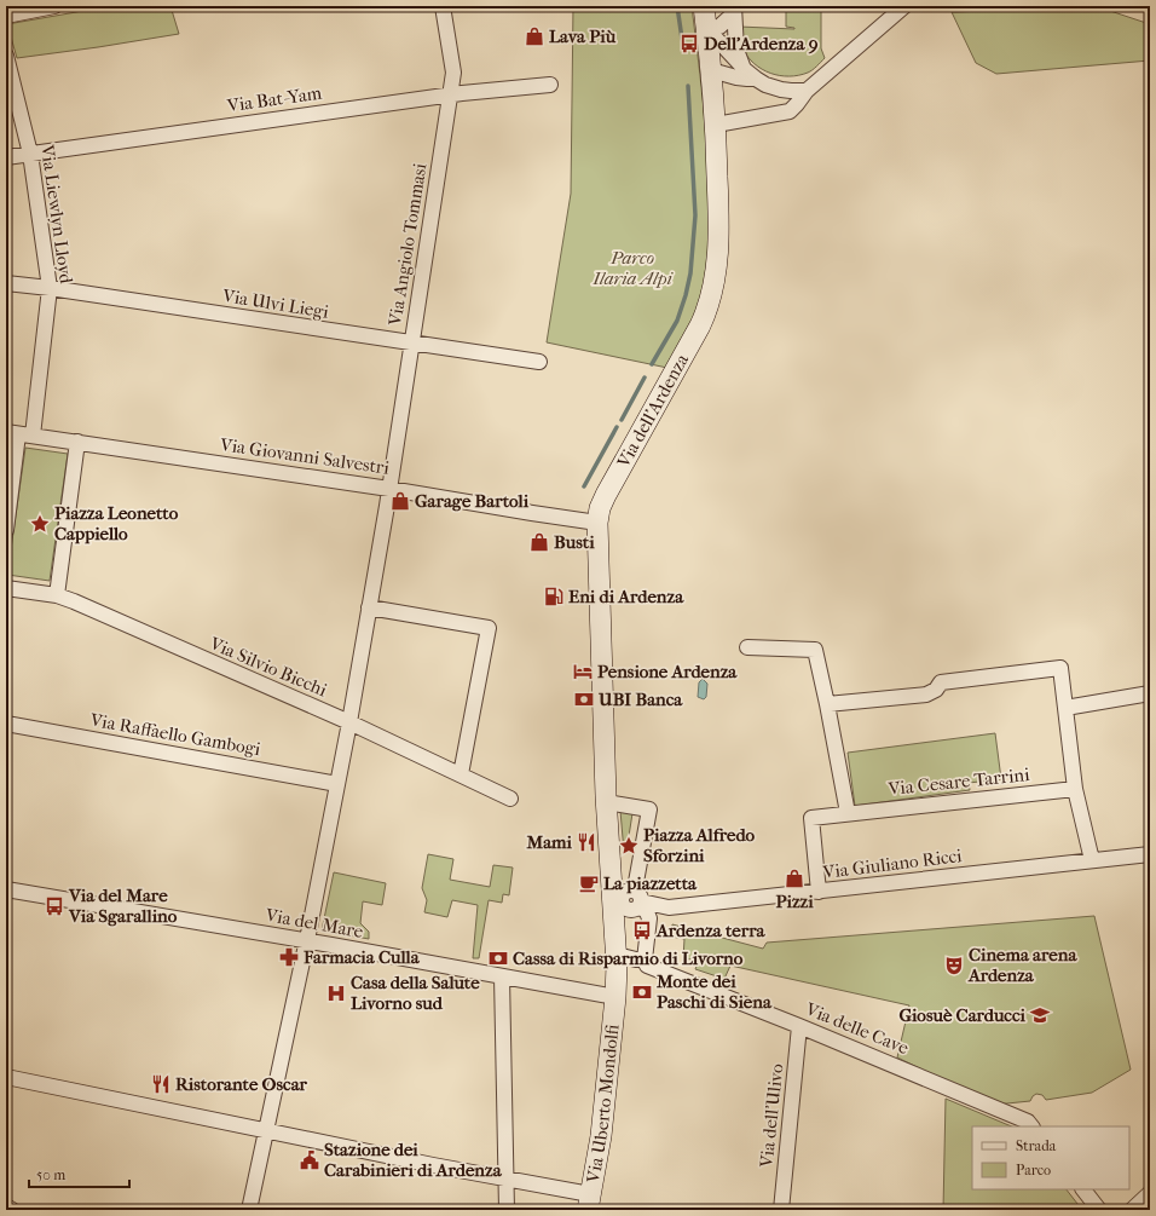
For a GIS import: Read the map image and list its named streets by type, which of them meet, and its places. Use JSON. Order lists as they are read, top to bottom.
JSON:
{
  "streets": {
    "main road": ["Via dell'Ardenza", "Via Uberto Mondolfi"],
    "street": [
      "Via Bat-Yam",
      "Via Liewlyn Lloyd",
      "Via Angiolo Tommasi",
      "Via Ulvi Liegi",
      "Via Giovanni Salvestri",
      "Via Silvio Bicchi",
      "Via Raffaello Gambogi",
      "Via Cesare Tarrini",
      "Via Giuliano Ricci",
      "Via del Mare",
      "Via delle Cave",
      "Via dell'Ulivo"
    ]
  },
  "crossings": [
    ["Via Bat-Yam", "Via Liewlyn Lloyd"],
    ["Via Bat-Yam", "Via Angiolo Tommasi"],
    ["Via Liewlyn Lloyd", "Via Ulvi Liegi"],
    ["Via Liewlyn Lloyd", "Via Giovanni Salvestri"],
    ["Via Angiolo Tommasi", "Via Ulvi Liegi"],
    ["Via Angiolo Tommasi", "Via Giovanni Salvestri"],
    ["Via Angiolo Tommasi", "Via Silvio Bicchi"],
    ["Via Angiolo Tommasi", "Via Raffaello Gambogi"],
    ["Via Angiolo Tommasi", "Via del Mare"],
    ["Via dell'Ardenza", "Via Giovanni Salvestri"],
    ["Via Cesare Tarrini", "Via Giuliano Ricci"],
    ["Via del Mare", "Via Uberto Mondolfi"],
    ["Via delle Cave", "Via dell'Ulivo"]
  ],
  "parks": ["Parco Ilaria Alpi"],
  "places": {
    "shop": [
      "Lava Più",
      "Garage Bartoli",
      "Busti",
      "Pizzi"
    ],
    "bus stop": ["Dell’Ardenza 9", "Via del Mare Via Sgarallino", "Ardenza terra"],
    "place": ["Piazza Leonetto Cappiello", "Piazza Alfredo Sforzini"],
    "fuel station": ["Eni di Ardenza"],
    "hotel": ["Pensione Ardenza"],
    "bank": ["UBI Banca", "Cassa di Risparmio di Livorno", "Monte dei Paschi di Siena"],
    "restaurant": ["Mami", "Ristorante Oscar"],
    "cafe": ["La piazzetta"],
    "pharmacy": ["Farmacia Culla"],
    "theatre": ["Cinema arena Ardenza"],
    "hospital": ["Casa della Salute Livorno sud"],
    "school or university": ["Giosuè Carducci"],
    "public building": ["Stazione dei Carabinieri di Ardenza"]
  },
  "legend": ["Strada", "Parco"],
  "scale_bar": "50 m"
}
